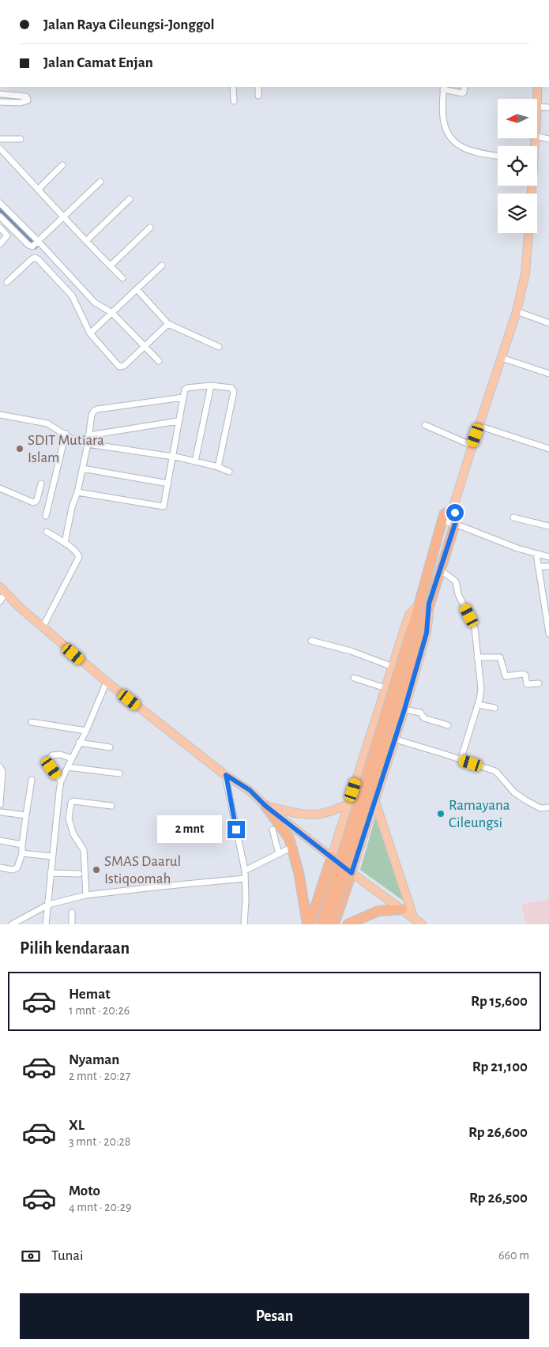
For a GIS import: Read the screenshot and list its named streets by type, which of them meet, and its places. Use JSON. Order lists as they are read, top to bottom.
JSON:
{
  "places": ["SDIT Mutiara Islam", "Ramayana Cileungsi", "SMAS Daarul Istiqoomah"],
  "north": "left",
  "page": {
    "banner": ["Jalan Raya Cileungsi-Jonggol", "Jalan Camat Enjan"],
    "bubble": "2 mnt",
    "heading": "Pilih kendaraan",
    "list": [
      {
        "name": "Hemat",
        "note": "1 mnt · 20:26",
        "value": "Rp 15,600"
      },
      {
        "name": "Nyaman",
        "note": "2 mnt · 20:27",
        "value": "Rp 21,100"
      },
      {
        "name": "XL",
        "note": "3 mnt · 20:28",
        "value": "Rp 26,600"
      },
      {
        "name": "Moto",
        "note": "4 mnt · 20:29",
        "value": "Rp 26,500"
      }
    ],
    "pay": ["Tunai", "660 m"],
    "buttons": "Pesan"
  }
}
